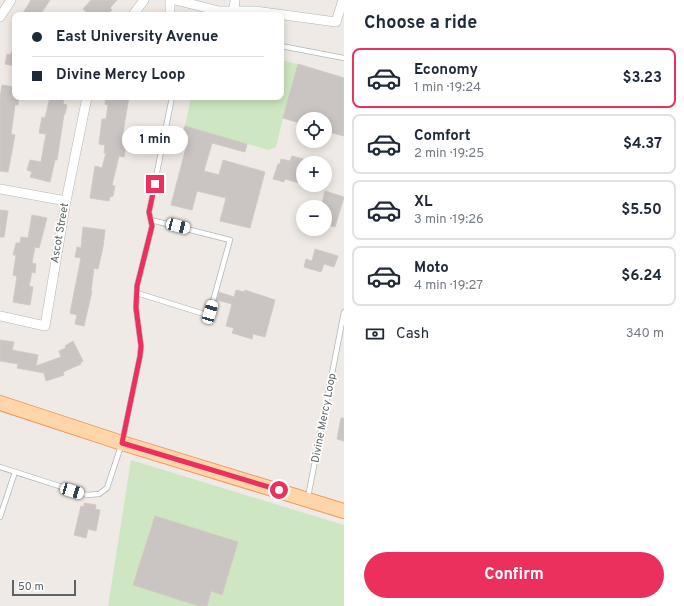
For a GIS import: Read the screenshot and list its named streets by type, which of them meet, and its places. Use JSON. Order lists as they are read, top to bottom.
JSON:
{
  "streets": {
    "street": ["Ascot Street"],
    "lane": ["Divine Mercy Loop"]
  },
  "scale_bar": "50 m",
  "page": {
    "heading": "Choose a ride",
    "banner": ["East University Avenue", "Divine Mercy Loop"],
    "list": [
      {
        "name": "Economy",
        "note": "1 min · 19:24",
        "value": "$3.23"
      },
      {
        "name": "Comfort",
        "note": "2 min · 19:25",
        "value": "$4.37"
      },
      {
        "name": "XL",
        "note": "3 min · 19:26",
        "value": "$5.50"
      },
      {
        "name": "Moto",
        "note": "4 min · 19:27",
        "value": "$6.24"
      }
    ],
    "map_buttons": ["+", "−"],
    "bubble": "1 min",
    "pay": ["Cash", "340 m"],
    "buttons": "Confirm",
    "scale": "50 m"
  }
}
